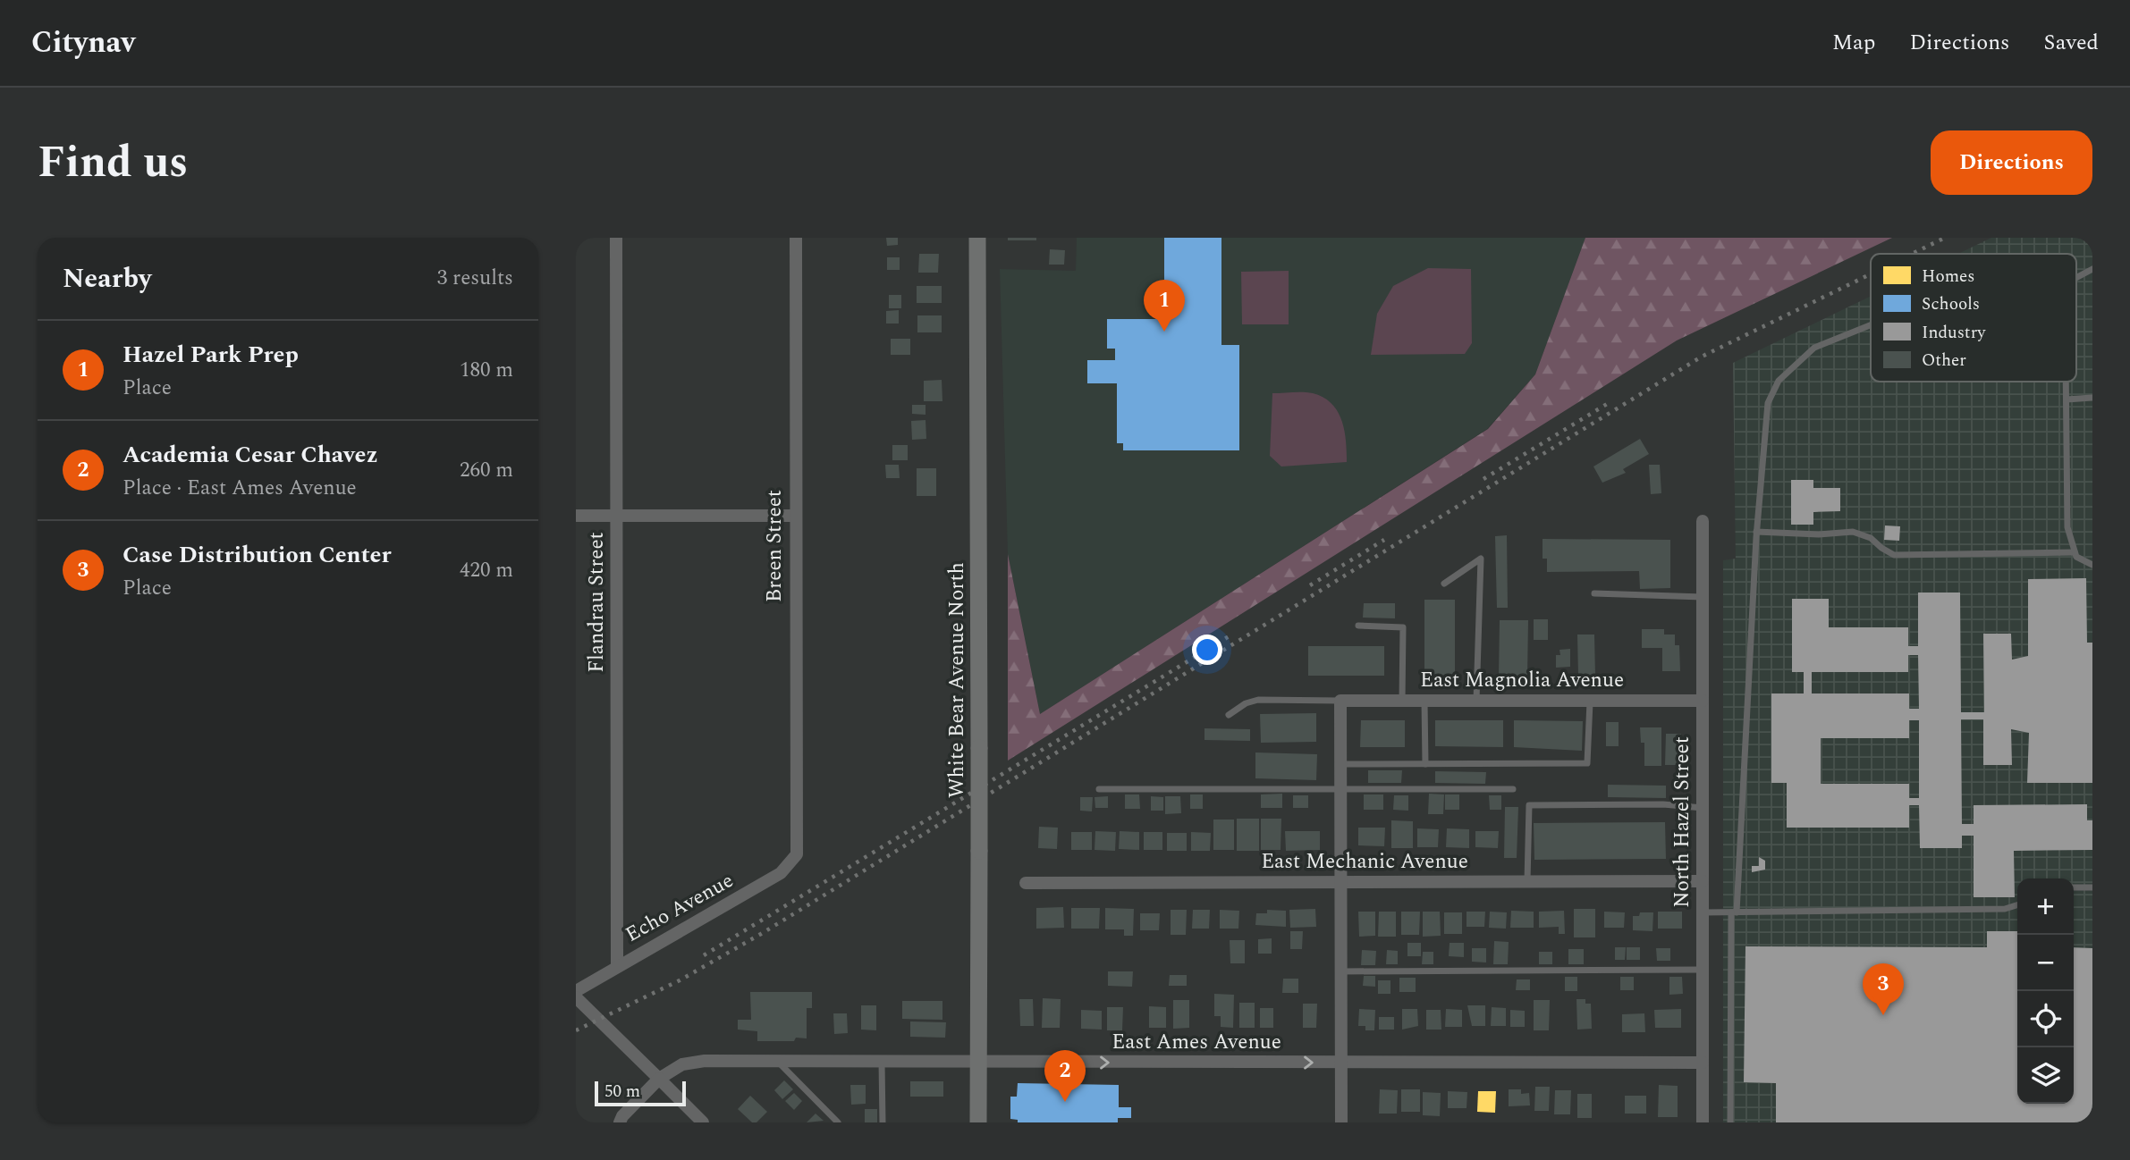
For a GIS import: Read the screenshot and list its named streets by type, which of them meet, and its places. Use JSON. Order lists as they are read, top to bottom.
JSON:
{
  "streets": {
    "main road": ["White Bear Avenue North"],
    "street": [
      "Breen Street",
      "Flandrau Street",
      "East Magnolia Avenue",
      "North Hazel Street",
      "East Mechanic Avenue",
      "Echo Avenue",
      "East Ames Avenue"
    ]
  },
  "crossings": [
    ["Breen Street", "Echo Avenue"],
    ["Flandrau Street", "Echo Avenue"],
    ["White Bear Avenue North", "East Ames Avenue"],
    ["East Magnolia Avenue", "North Hazel Street"],
    ["North Hazel Street", "East Mechanic Avenue"],
    ["North Hazel Street", "East Ames Avenue"]
  ],
  "legend": [
    "Homes",
    "Schools",
    "Industry",
    "Other"
  ],
  "scale_bar": "50 m",
  "page": {
    "header": "Citynav",
    "nav": ["Map", "Directions", "Saved"],
    "title": "Find us",
    "buttons": "Directions",
    "heading": ["Nearby", "3 results"],
    "pins": ["1", "3", "2"],
    "list": [
      {
        "mark": "1",
        "name": "Hazel Park Prep",
        "note": "Place",
        "value": "180 m"
      },
      {
        "mark": "2",
        "name": "Academia Cesar Chavez",
        "note": "Place · East Ames Avenue",
        "value": "260 m"
      },
      {
        "mark": "3",
        "name": "Case Distribution Center",
        "note": "Place",
        "value": "420 m"
      }
    ],
    "map_buttons": ["+", "−"],
    "scale": "50 m"
  }
}
